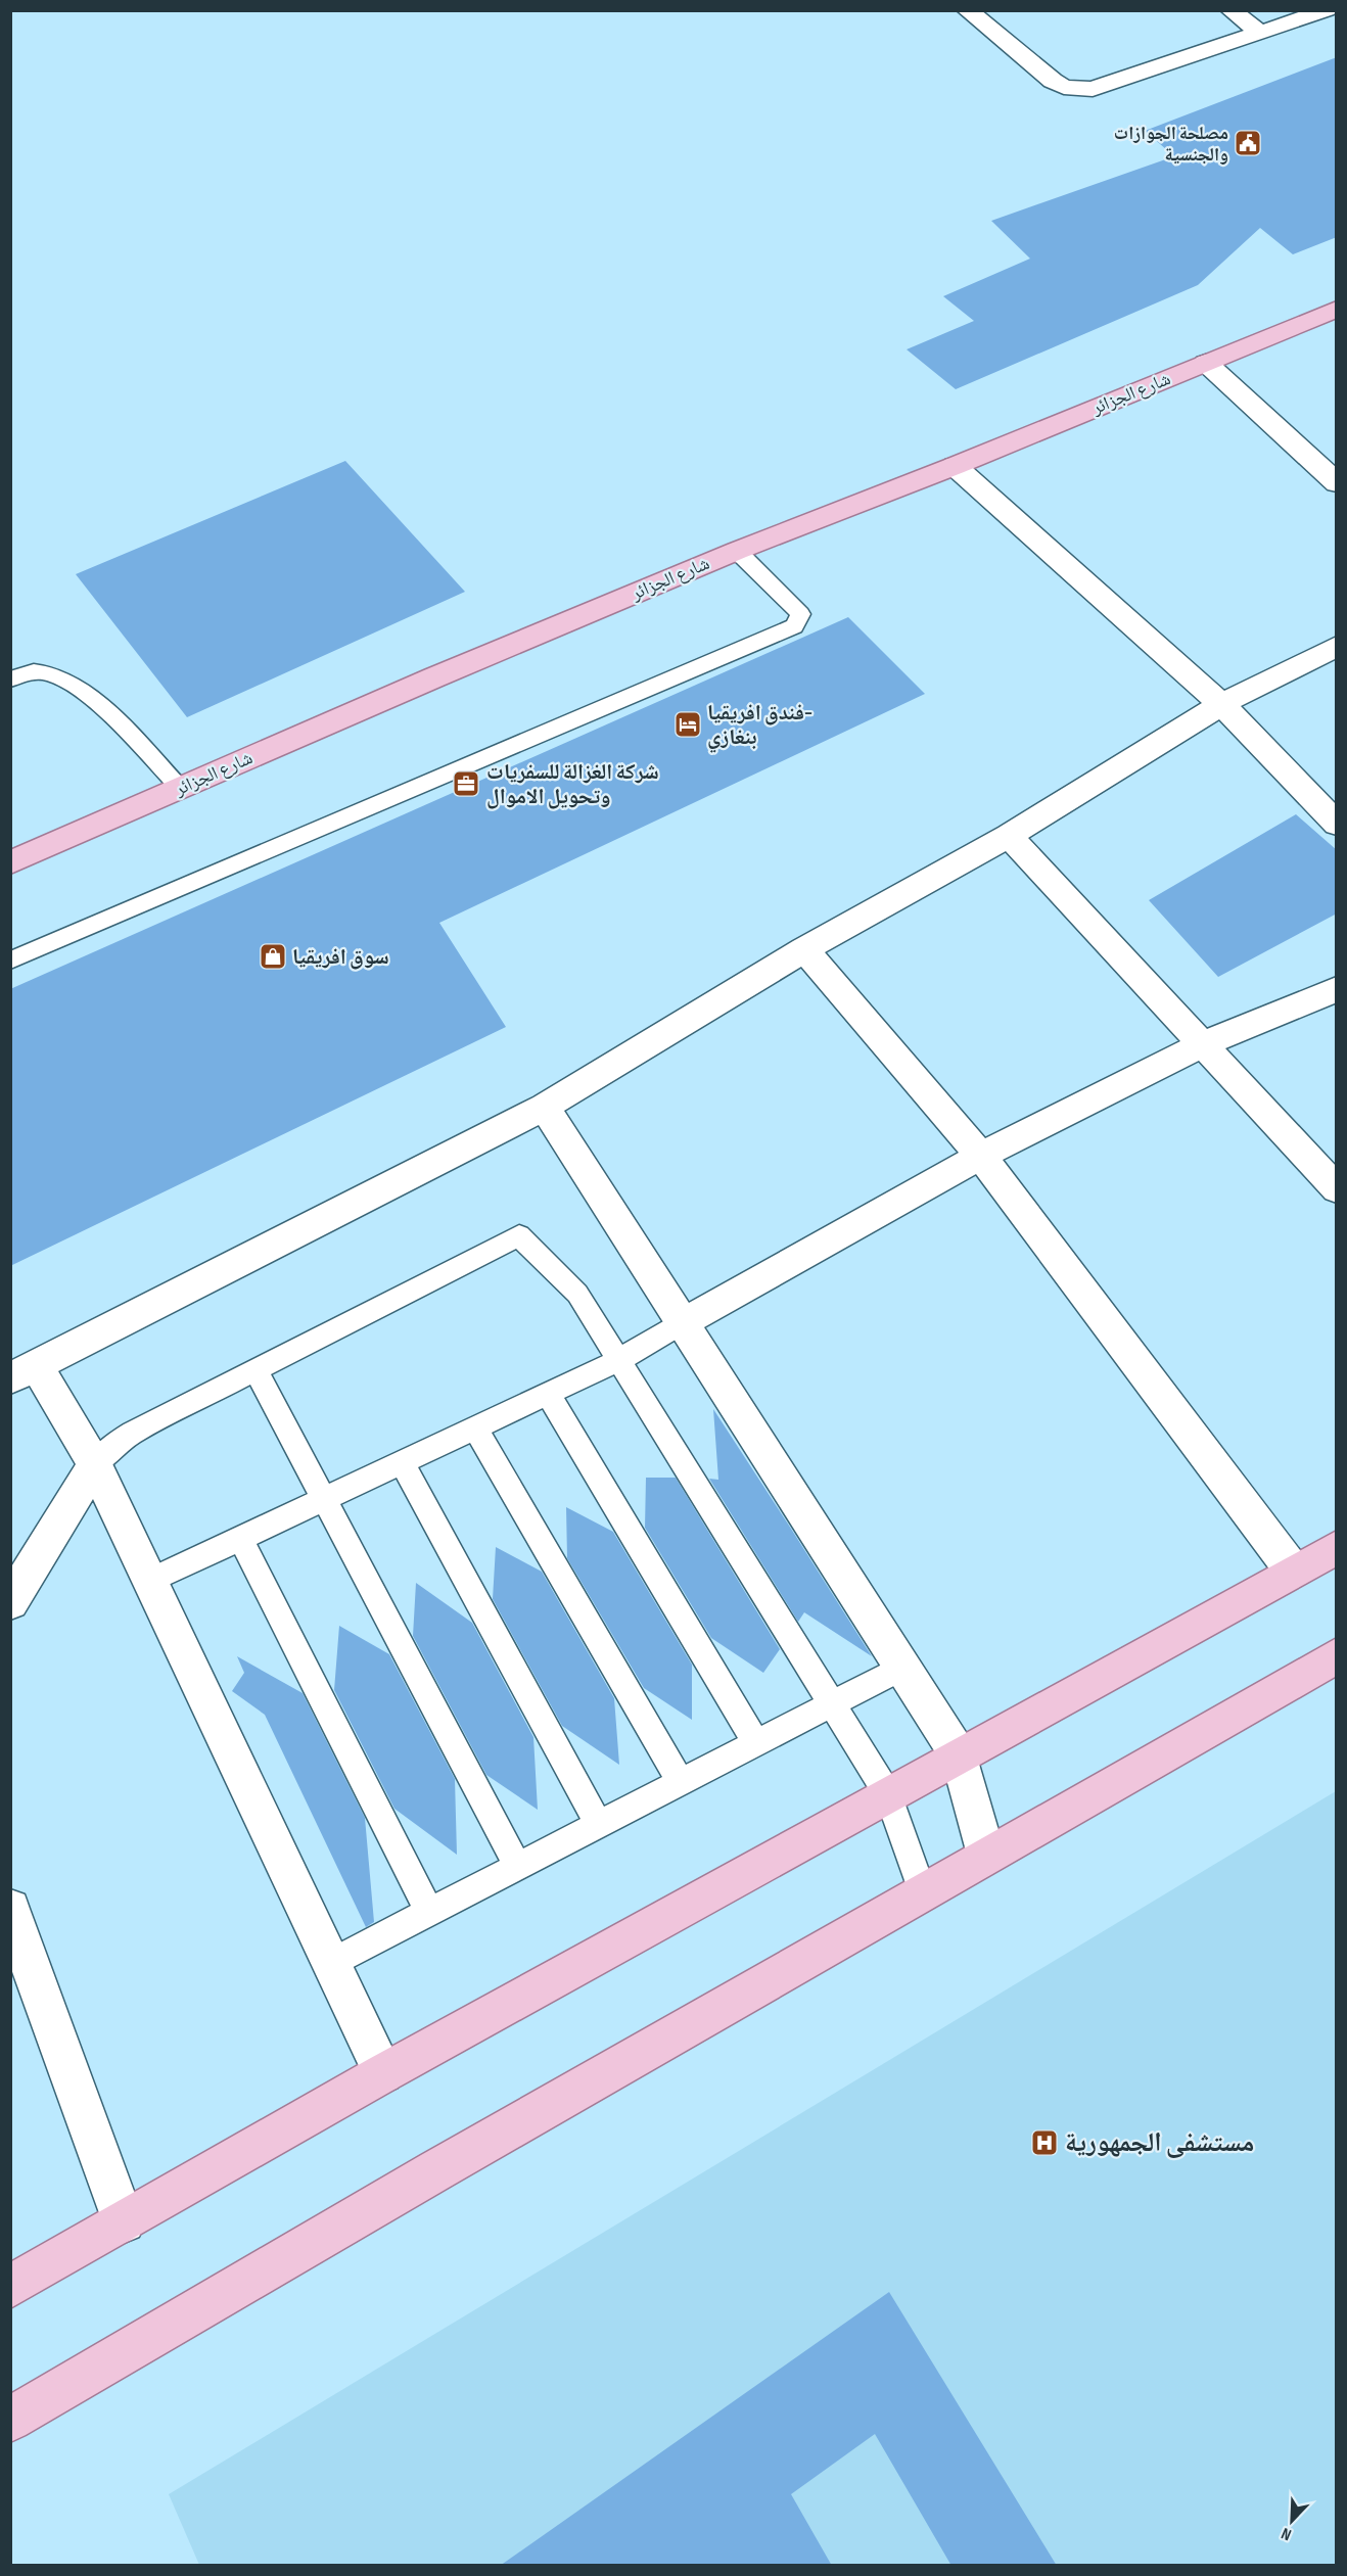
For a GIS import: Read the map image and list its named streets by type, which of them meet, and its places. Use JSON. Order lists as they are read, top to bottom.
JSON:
{
  "streets": {
    "main road": ["شارع الجزائر"]
  },
  "places": {
    "public building": ["مصلحة الجوازات والجنسية"],
    "hotel": ["فندق افريقيا- بنغازي"],
    "office": ["شركة الغزالة للسفريات وتحويل الاموال"],
    "shop": ["سوق افريقيا"],
    "hospital": ["مستشفى الجمهورية"]
  },
  "north": "bottom left"
}
